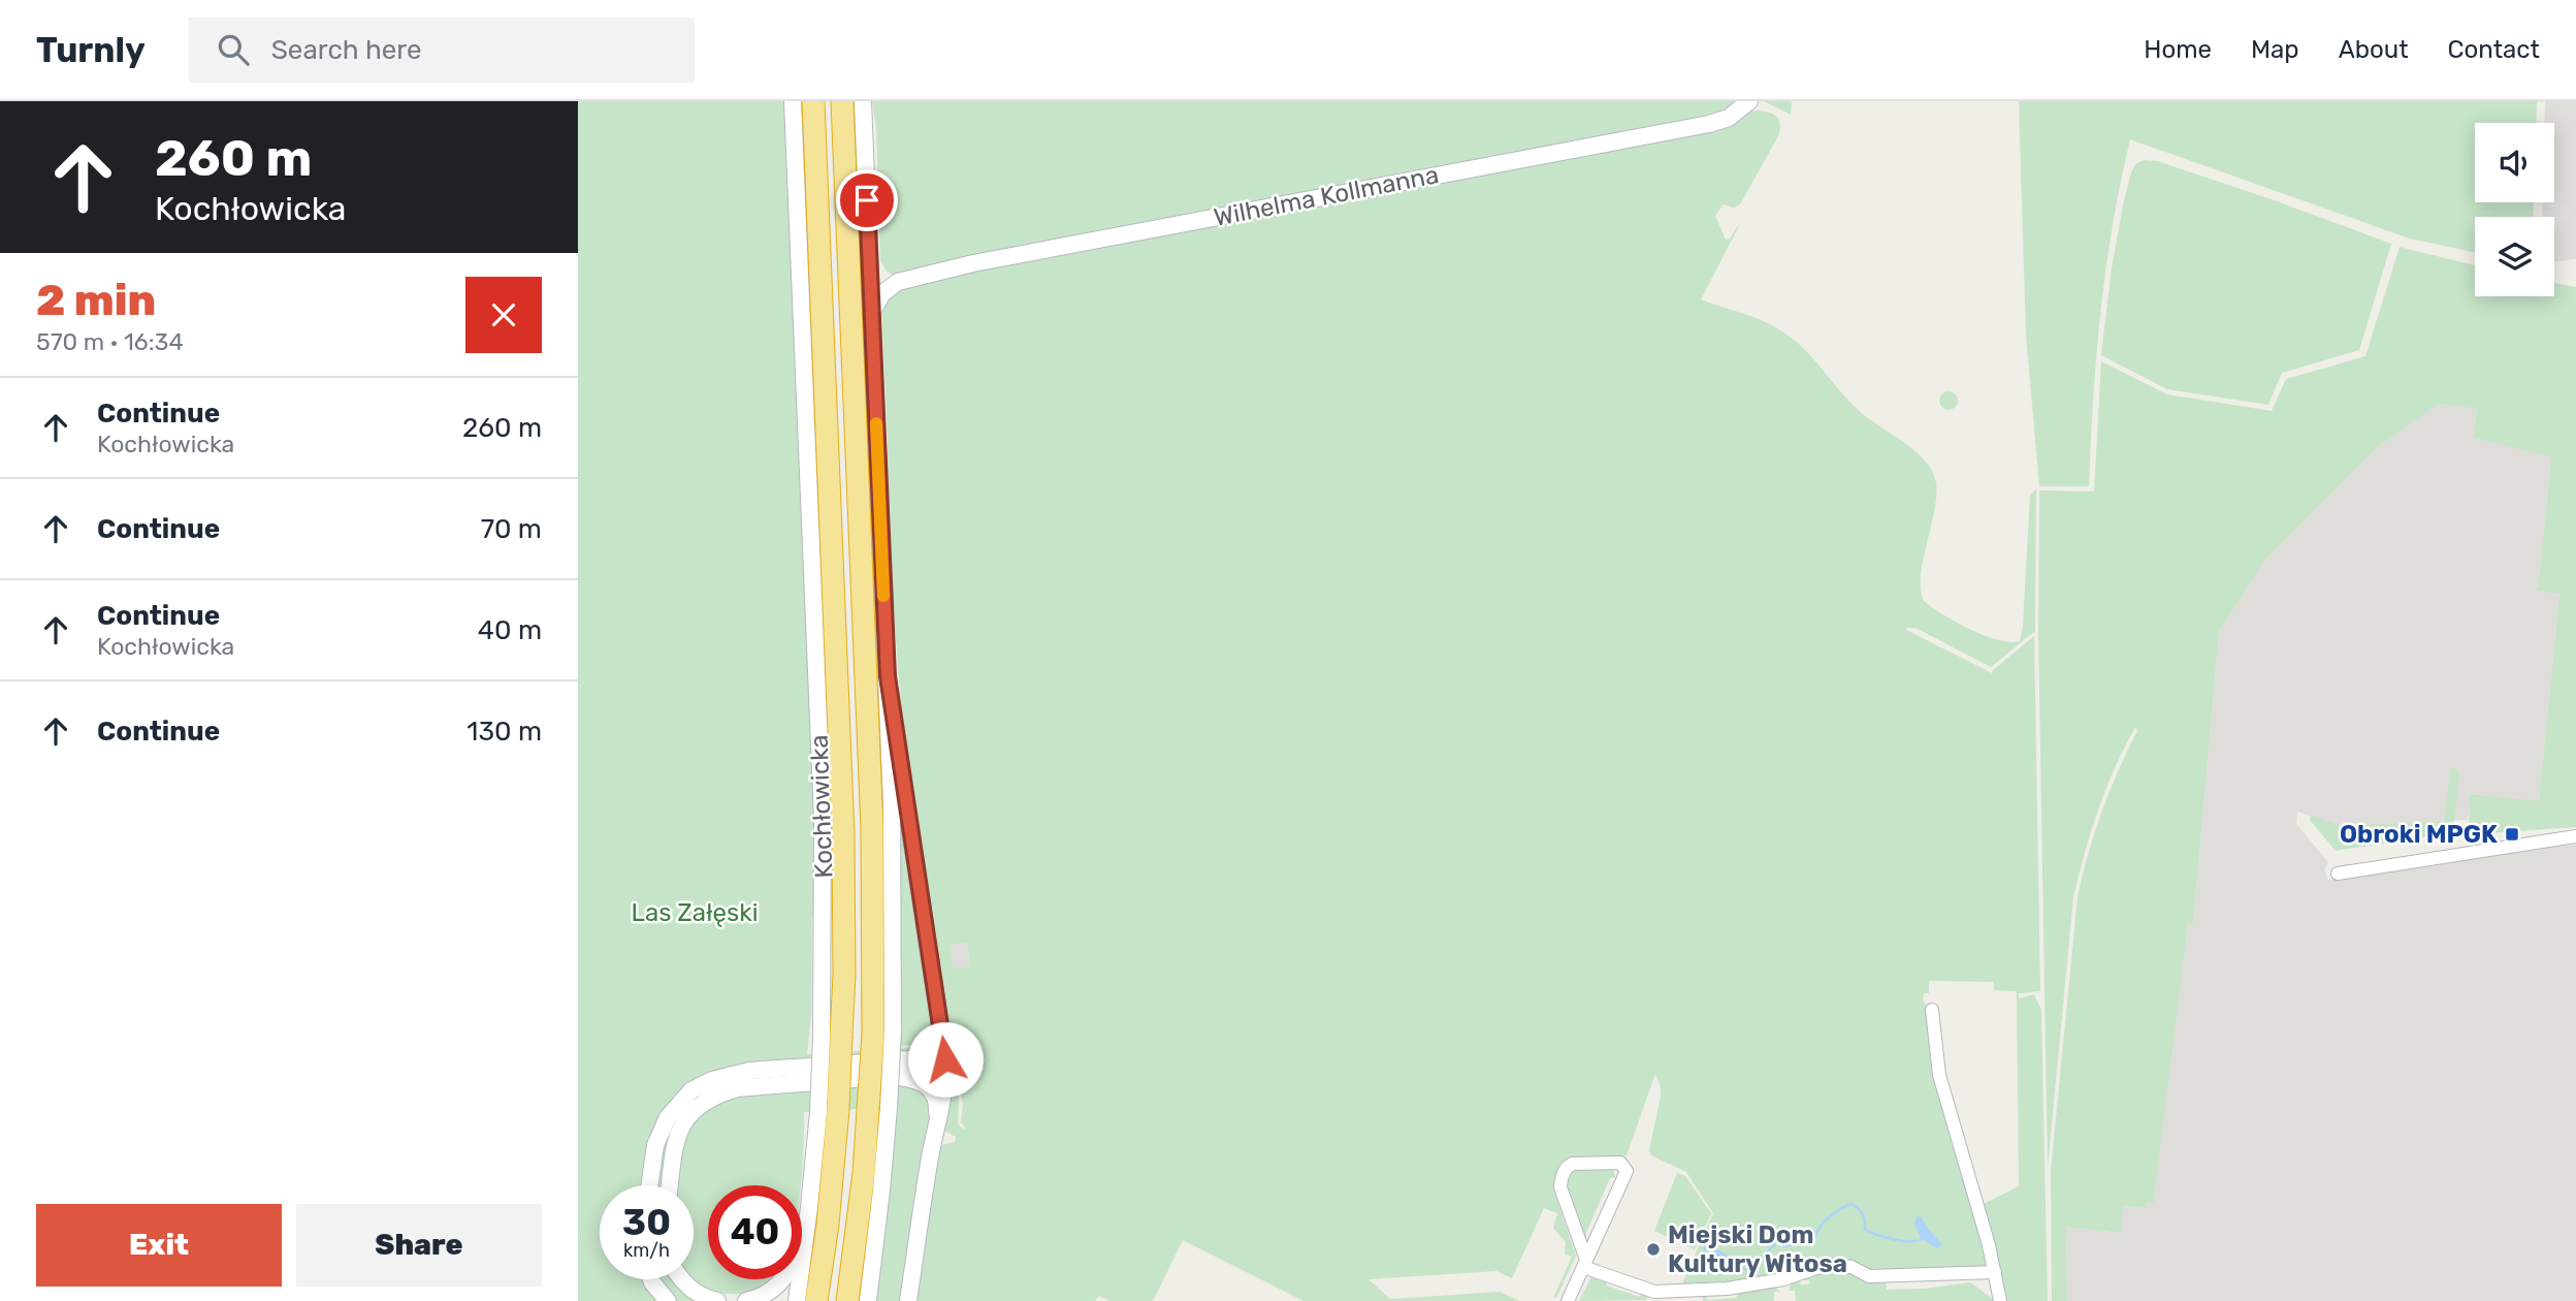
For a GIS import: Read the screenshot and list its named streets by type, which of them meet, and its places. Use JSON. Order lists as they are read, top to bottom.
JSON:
{
  "streets": {
    "street": ["Wilhelma Kollmanna", "Kochłowicka"]
  },
  "parks": ["Las Załęski"],
  "places": {
    "transit": ["Obroki MPGK"],
    "other": ["Miejski Dom Kultury Witosa"]
  },
  "page": {
    "header": "Turnly",
    "search": "Search here",
    "nav": [
      "Home",
      "Map",
      "About",
      "Contact"
    ],
    "turn": ["260 m", "Kochłowicka"],
    "heading": ["2 min", "570 m · 16:34"],
    "list": [
      {
        "name": "Continue",
        "note": "Kochłowicka",
        "value": "260 m"
      },
      {
        "name": "Continue",
        "value": "70 m"
      },
      {
        "name": "Continue",
        "note": "Kochłowicka",
        "value": "40 m"
      },
      {
        "name": "Continue",
        "value": "130 m"
      }
    ],
    "speed": "30 km/h",
    "limit": "40",
    "buttons": ["Exit", "Share"]
  }
}
